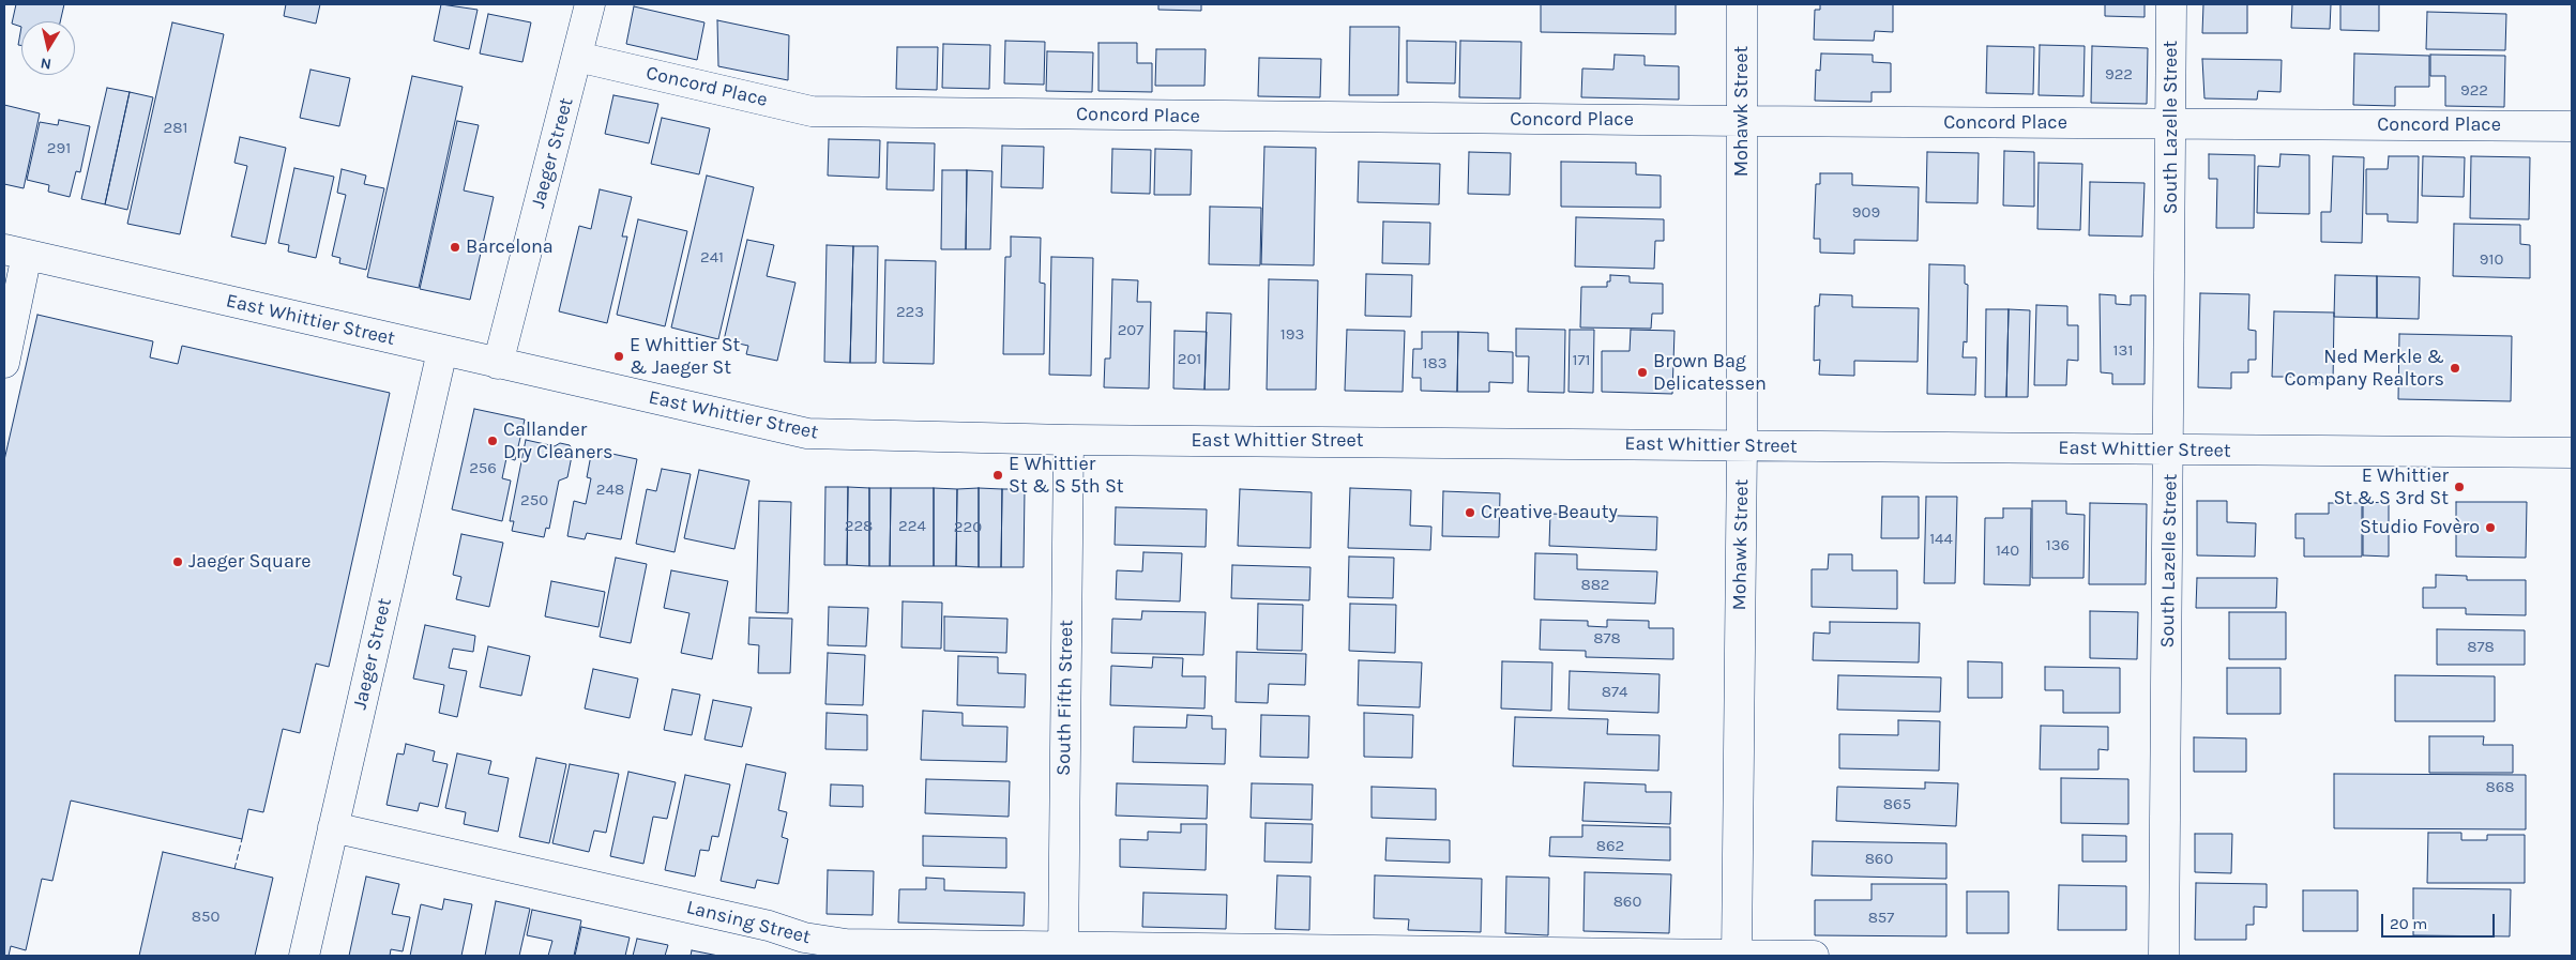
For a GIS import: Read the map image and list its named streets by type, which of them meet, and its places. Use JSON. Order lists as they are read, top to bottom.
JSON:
{
  "streets": {
    "street": [
      "Concord Place",
      "Mohawk Street",
      "South Lazelle Street",
      "Jaeger Street",
      "East Whittier Street",
      "South Fifth Street",
      "Lansing Street"
    ]
  },
  "crossings": [
    ["Concord Place", "Mohawk Street"],
    ["Concord Place", "South Lazelle Street"],
    ["Concord Place", "Jaeger Street"],
    ["Mohawk Street", "East Whittier Street"],
    ["Mohawk Street", "Lansing Street"],
    ["South Lazelle Street", "East Whittier Street"],
    ["Jaeger Street", "East Whittier Street"],
    ["Jaeger Street", "Lansing Street"],
    ["East Whittier Street", "South Fifth Street"],
    ["South Fifth Street", "Lansing Street"]
  ],
  "places": [
    "Barcelona",
    "E Whittier St & Jaeger St",
    "Ned Merkle & Company Realtors",
    "Brown Bag Delicatessen",
    "Callander Dry Cleaners",
    "E Whittier St & S 5th St",
    "E Whittier St & S 3rd St",
    "Creative Beauty",
    "Studio Fovèro",
    "Jaeger Square"
  ],
  "house_numbers": [
    "922",
    "922",
    "281",
    "291",
    "909",
    "241",
    "910",
    "223",
    "207",
    "193",
    "131",
    "201",
    "171",
    "183",
    "256",
    "248",
    "250",
    "228",
    "224",
    "220",
    "144",
    "136",
    "140",
    "882",
    "878",
    "878",
    "874",
    "868",
    "865",
    "862",
    "860",
    "860",
    "850",
    "857"
  ],
  "scale_bar": "20 m",
  "north": "bottom"
}
